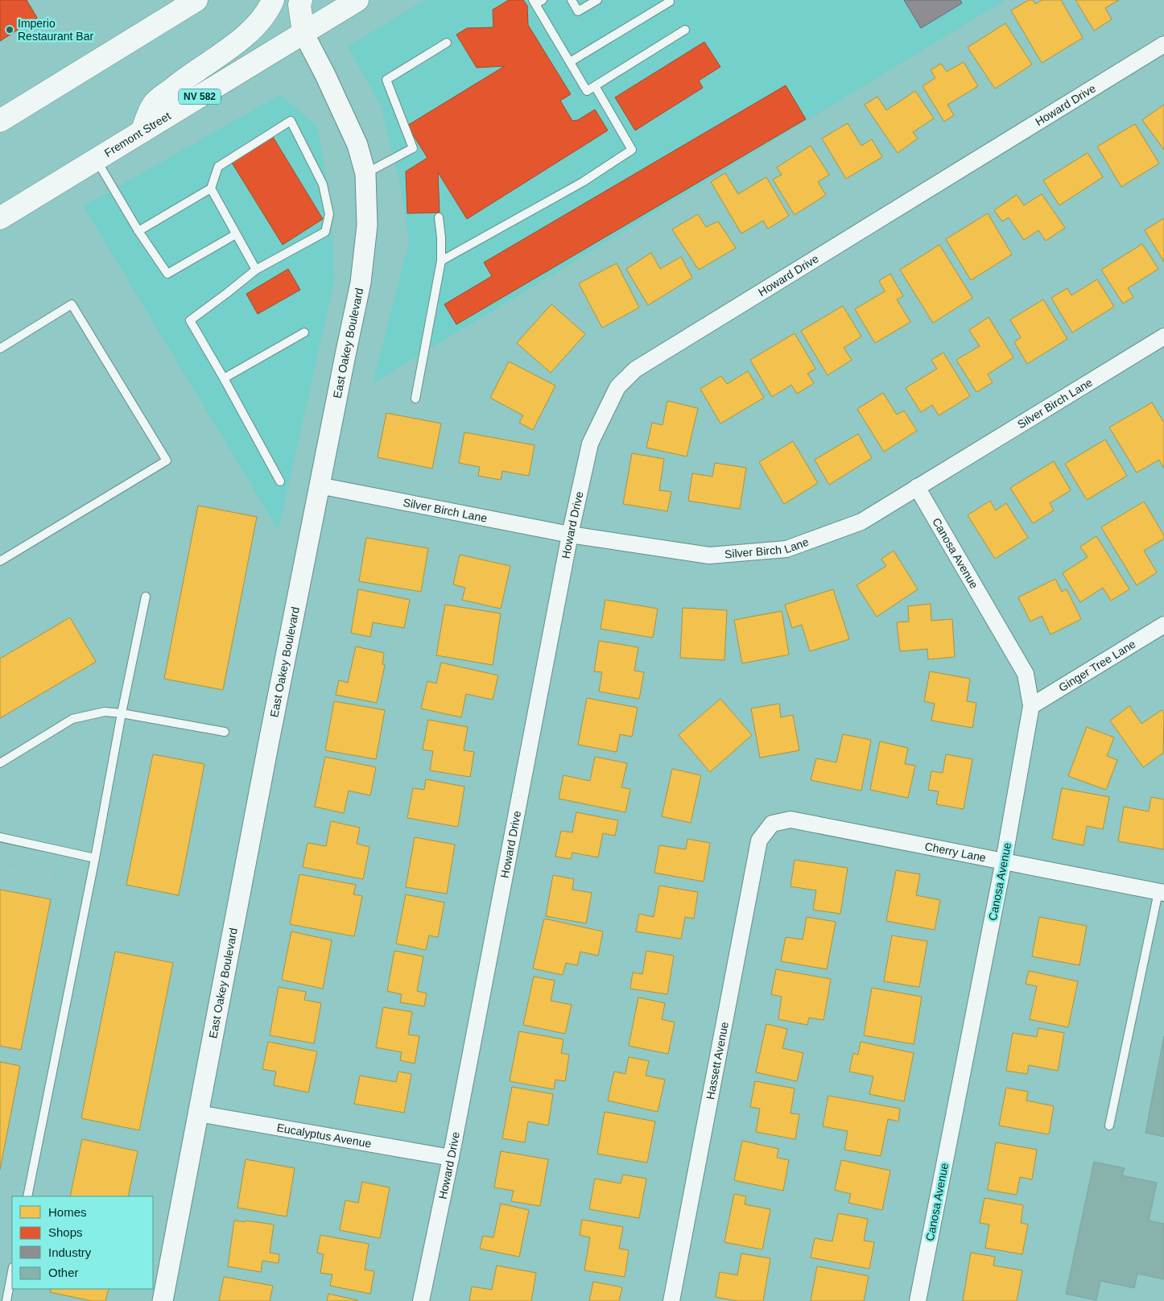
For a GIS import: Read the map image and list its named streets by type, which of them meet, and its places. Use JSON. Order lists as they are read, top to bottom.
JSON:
{
  "streets": {
    "main road": ["NV 582", "Fremont Street"],
    "street": [
      "Howard Drive",
      "East Oakey Boulevard",
      "Silver Birch Lane",
      "Canosa Avenue",
      "Ginger Tree Lane",
      "Cherry Lane",
      "Hassett Avenue",
      "Eucalyptus Avenue"
    ]
  },
  "crossings": [
    ["Howard Drive", "Silver Birch Lane"],
    ["Howard Drive", "Eucalyptus Avenue"],
    ["Fremont Street", "East Oakey Boulevard"],
    ["East Oakey Boulevard", "Silver Birch Lane"],
    ["East Oakey Boulevard", "Eucalyptus Avenue"],
    ["Silver Birch Lane", "Canosa Avenue"],
    ["Canosa Avenue", "Ginger Tree Lane"],
    ["Canosa Avenue", "Cherry Lane"],
    ["Cherry Lane", "Hassett Avenue"]
  ],
  "places": ["Imperio Restaurant Bar"],
  "legend": [
    "Homes",
    "Shops",
    "Industry",
    "Other"
  ]
}
